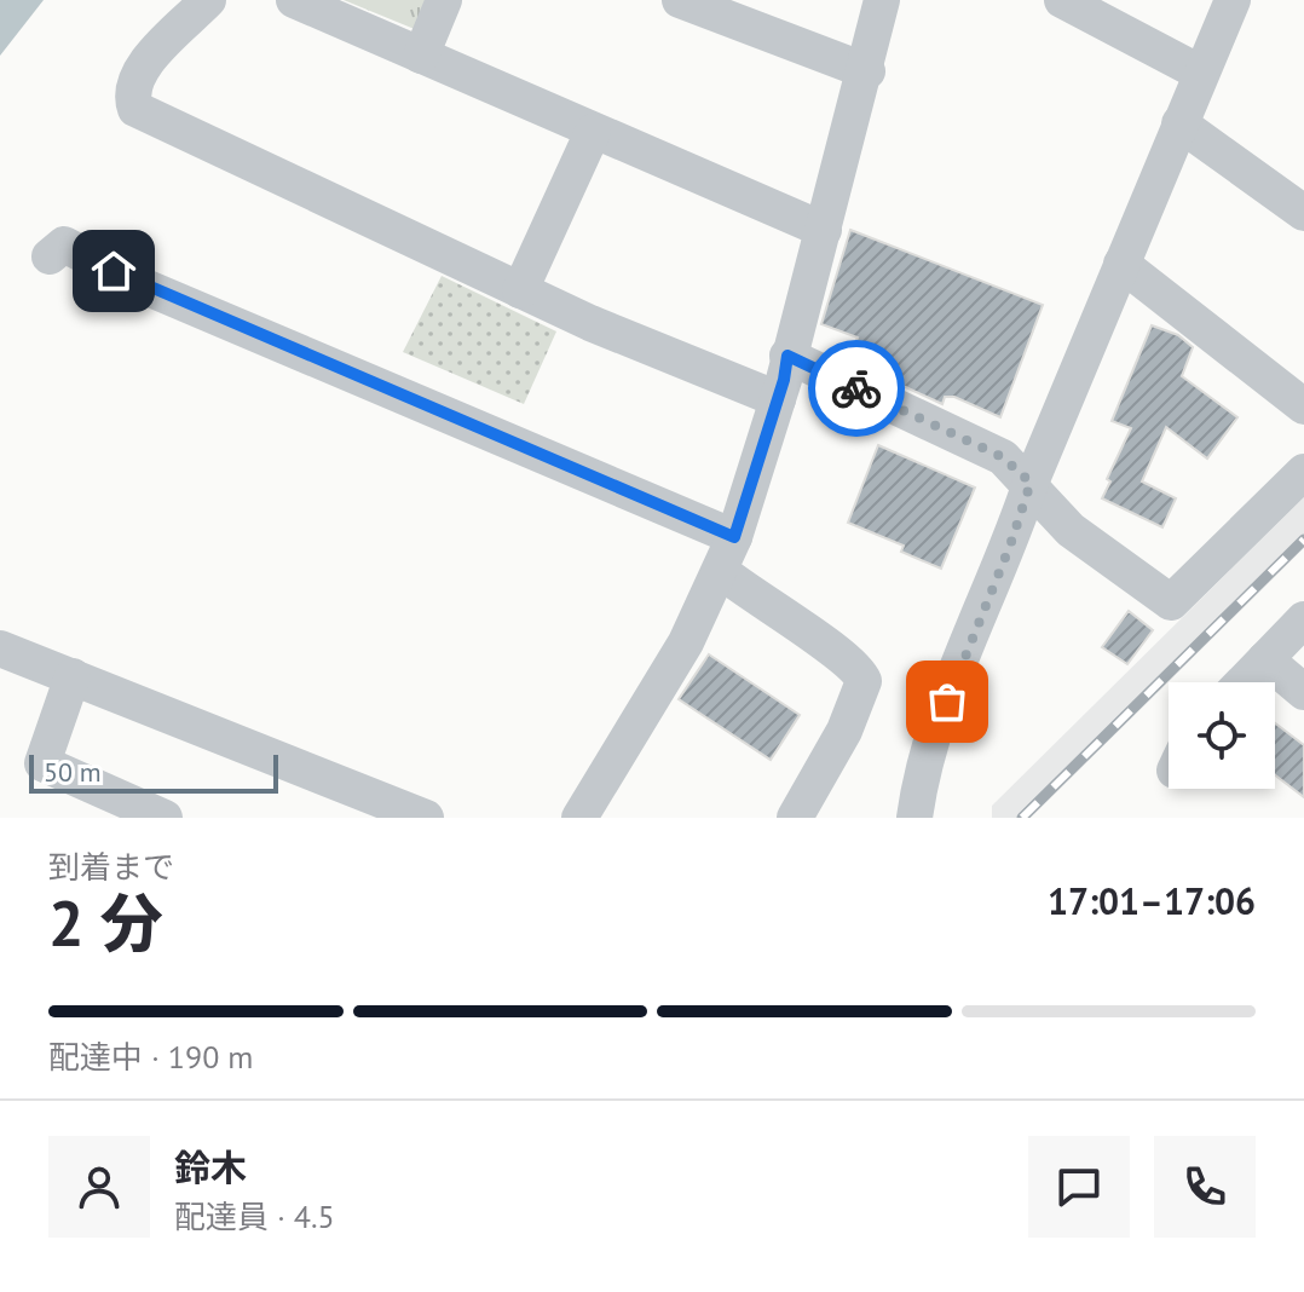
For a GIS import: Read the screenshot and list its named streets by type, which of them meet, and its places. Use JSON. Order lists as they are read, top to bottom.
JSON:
{
  "scale_bar": "50 m",
  "page": {
    "scale": "50 m",
    "heading": ["2 分", "到着まで", "17:01–17:06"],
    "panel": ["鈴木", "配達員 · 4.5"],
    "bar": "配達中 · 190 m"
  }
}
